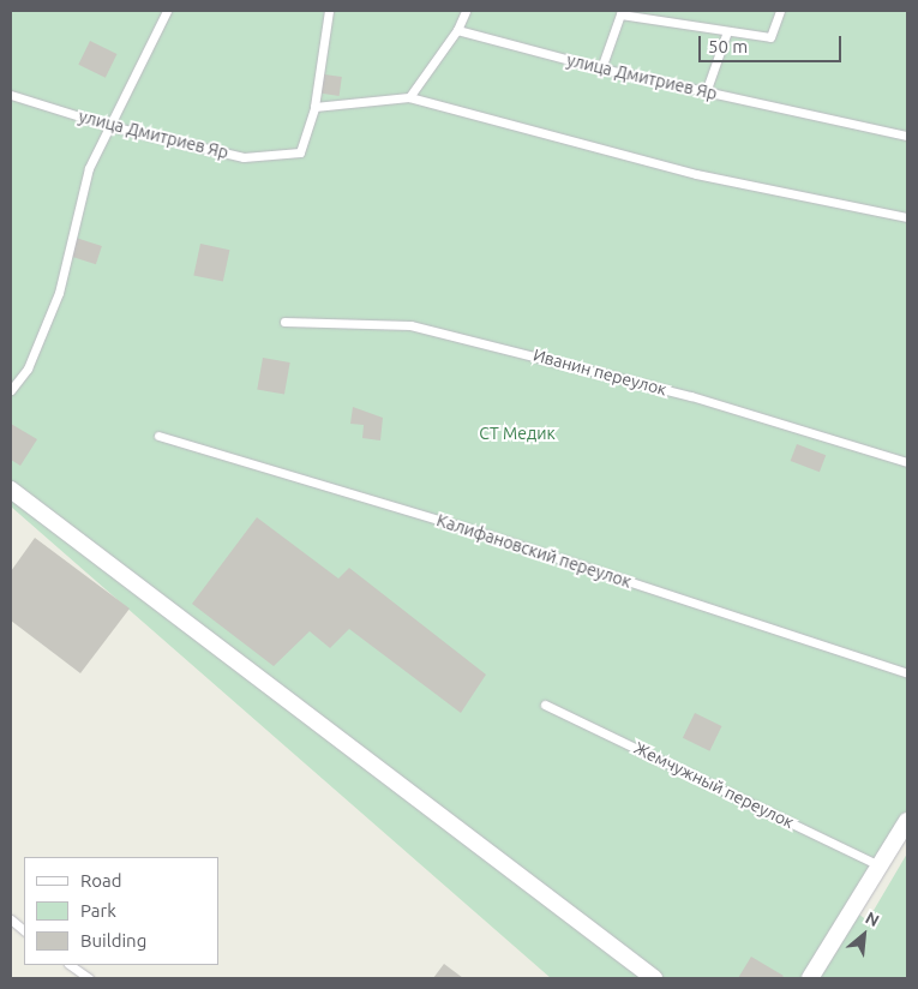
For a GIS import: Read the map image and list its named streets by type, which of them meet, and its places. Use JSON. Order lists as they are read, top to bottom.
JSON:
{
  "streets": {
    "lane": [
      "улица Дмитриев Яр",
      "Иванин переулок",
      "Калифановский переулок",
      "Жемчужный переулок"
    ]
  },
  "parks": ["СТ Медик"],
  "legend": ["Road", "Park", "Building"],
  "scale_bar": "50 m",
  "north": "top right"
}
